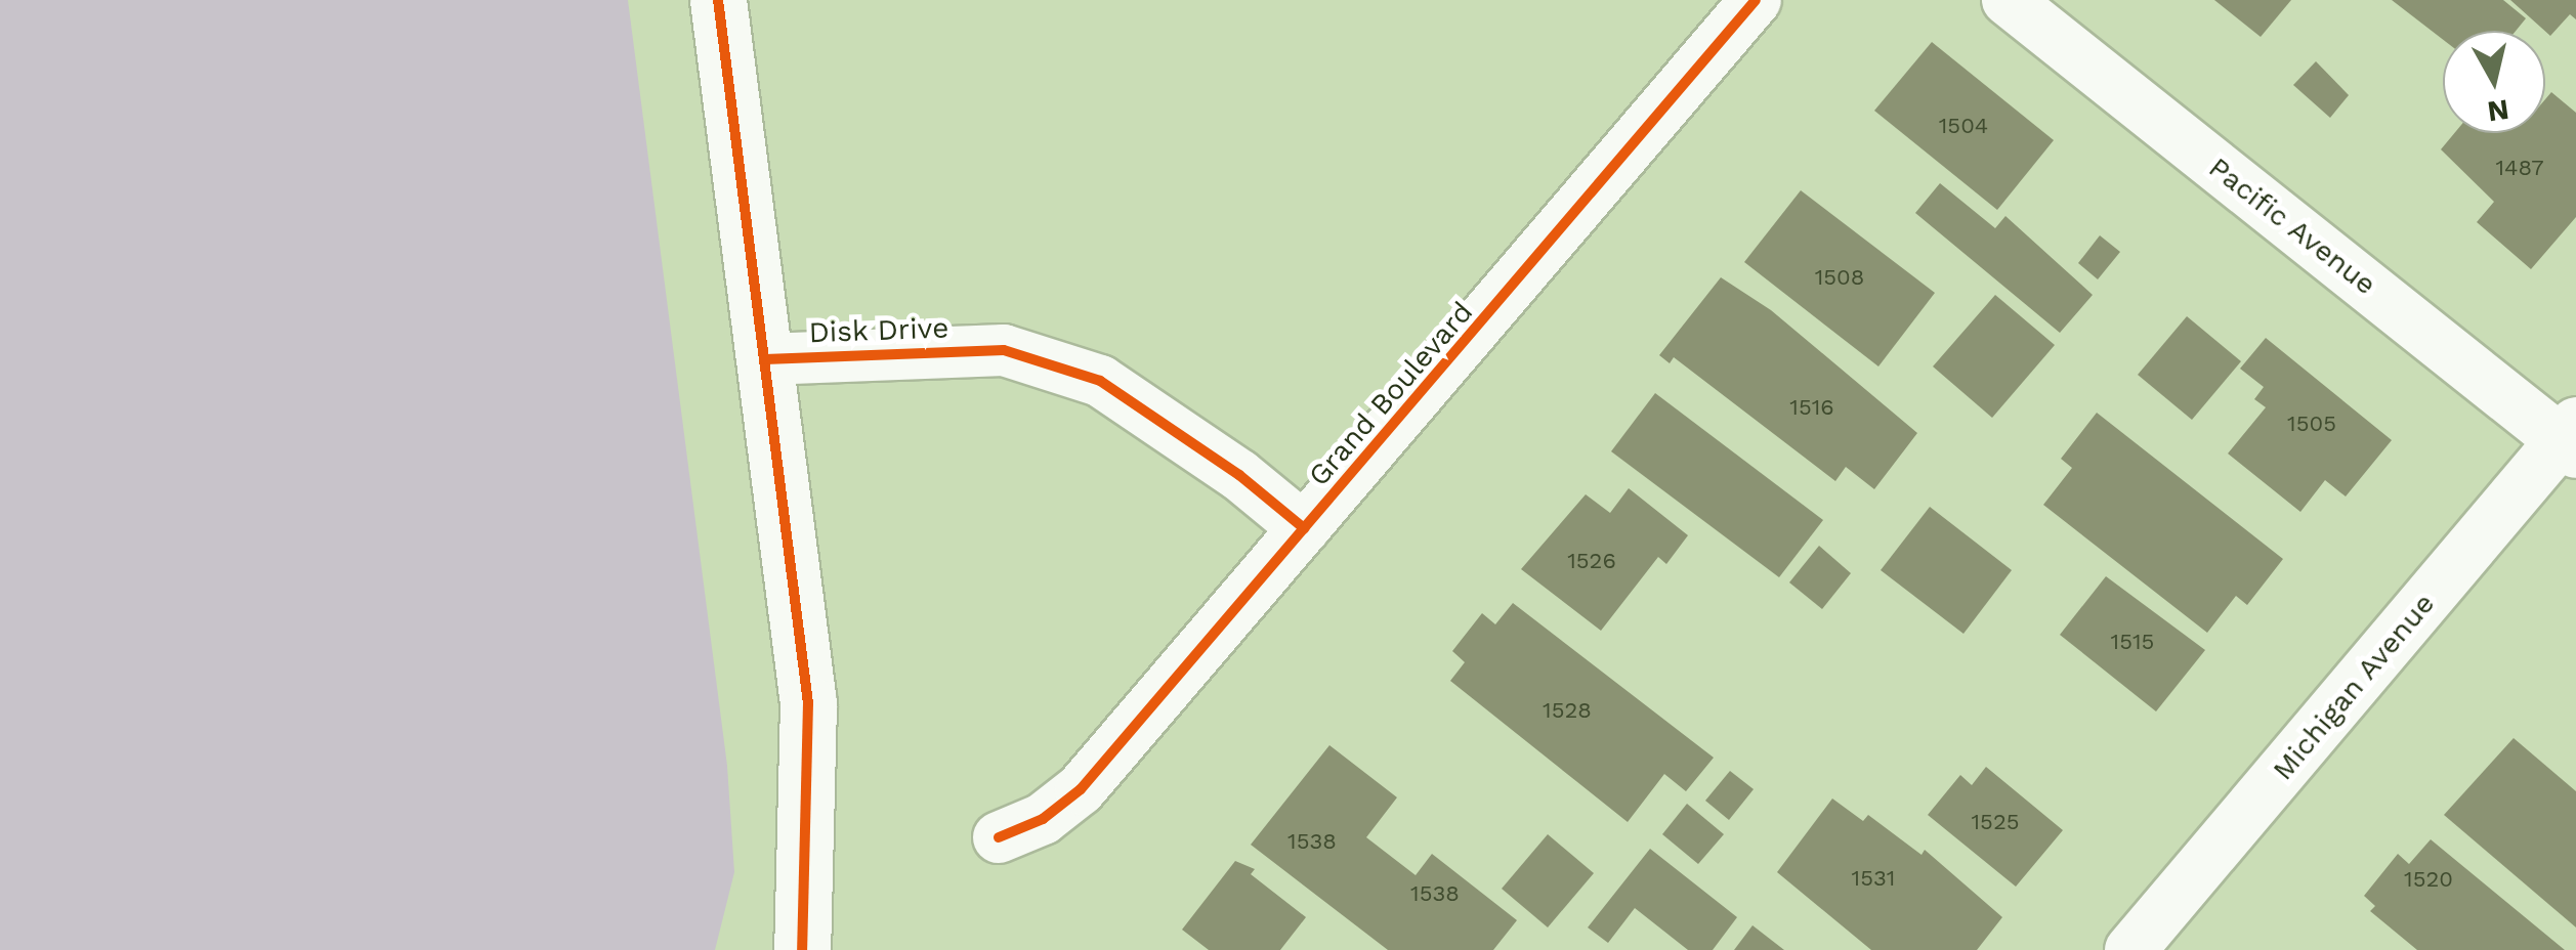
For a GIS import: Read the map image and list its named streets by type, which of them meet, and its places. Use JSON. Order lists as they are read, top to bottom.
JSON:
{
  "streets": {
    "street": [
      "Pacific Avenue",
      "Disk Drive",
      "Grand Boulevard",
      "Michigan Avenue"
    ]
  },
  "crossings": [
    ["Pacific Avenue", "Michigan Avenue"],
    ["Disk Drive", "Grand Boulevard"]
  ],
  "house_numbers": [
    "1504",
    "1487",
    "1508",
    "1516",
    "1505",
    "1526",
    "1515",
    "1528",
    "1525",
    "1538",
    "1531",
    "1520",
    "1538"
  ],
  "north": "bottom"
}
